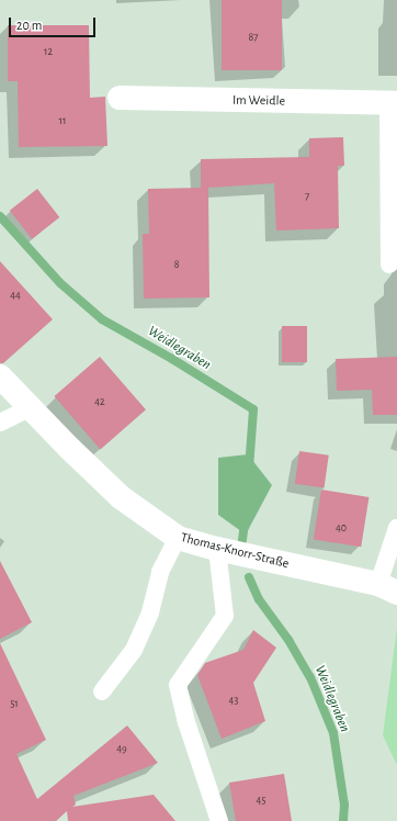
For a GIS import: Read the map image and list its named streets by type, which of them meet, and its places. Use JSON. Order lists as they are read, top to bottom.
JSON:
{
  "streets": {
    "street": ["Im Weidle", "Thomas-Knorr-Straße"]
  },
  "water": ["Weidlegraben"],
  "house_numbers": [
    "87",
    "12",
    "11",
    "7",
    "8",
    "44",
    "42",
    "40",
    "43",
    "51",
    "49",
    "45"
  ],
  "scale_bar": "20 m"
}
